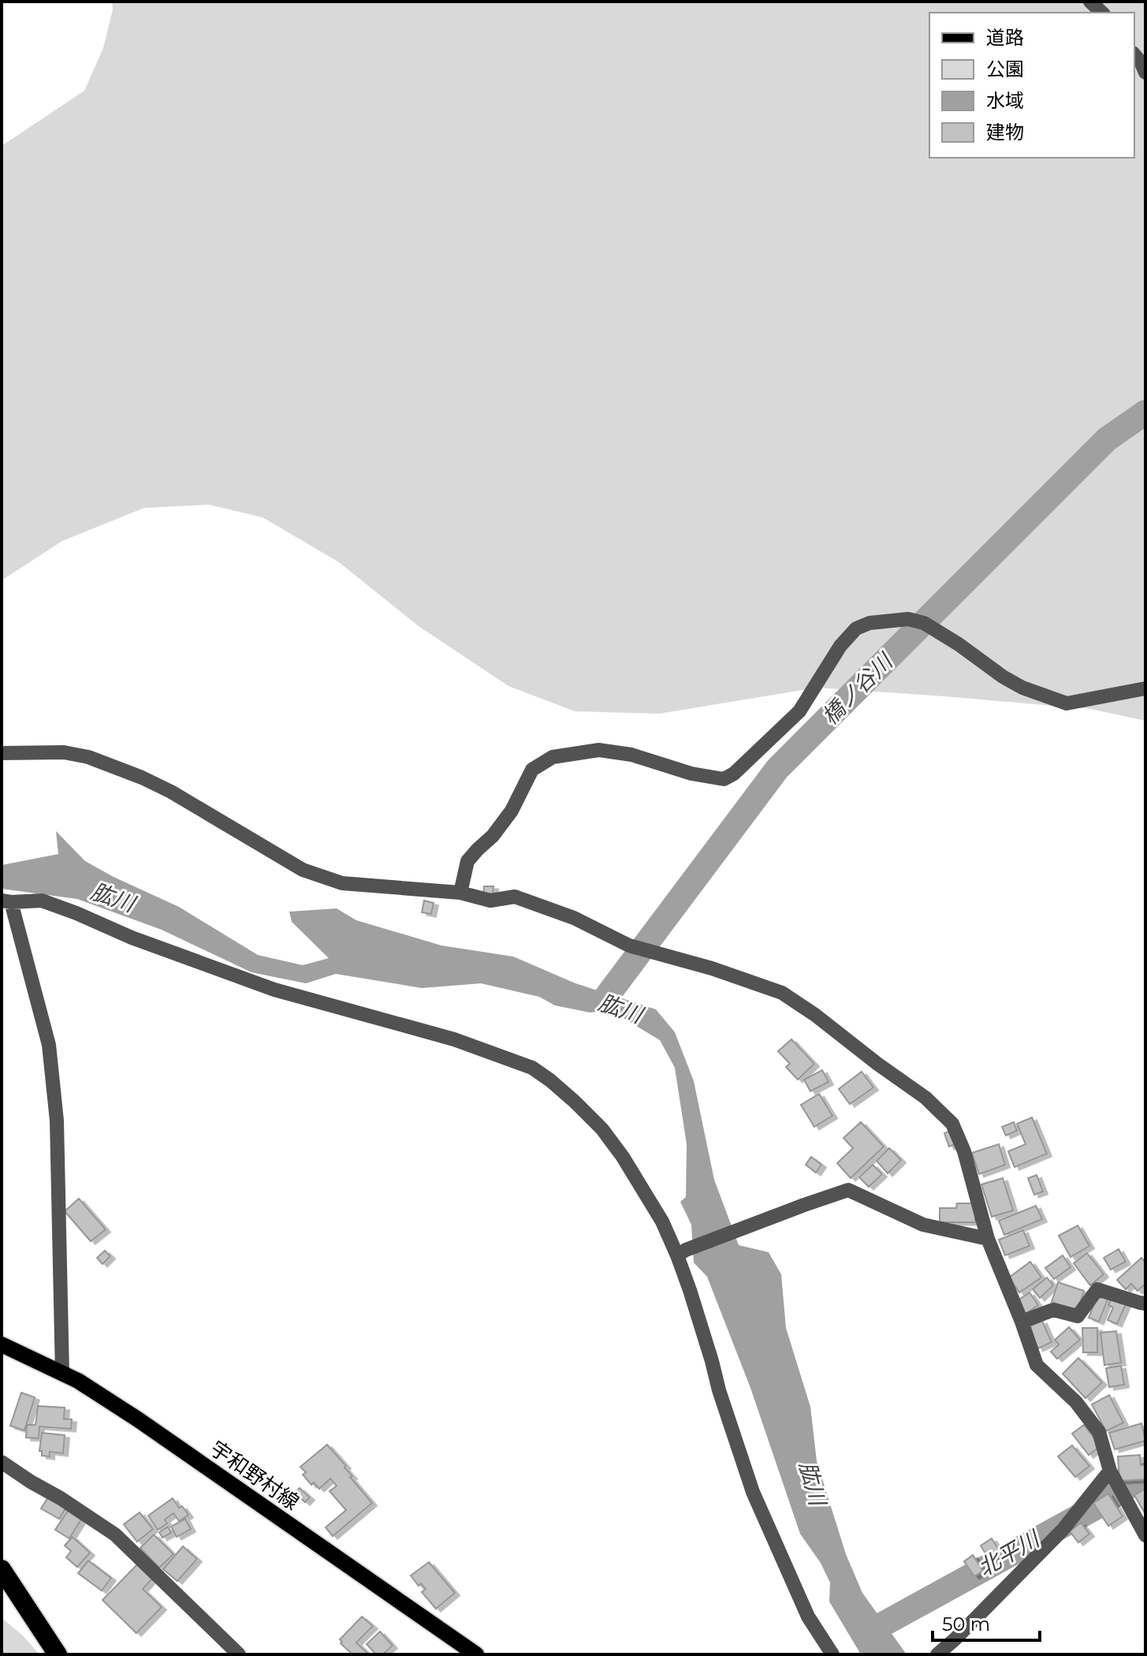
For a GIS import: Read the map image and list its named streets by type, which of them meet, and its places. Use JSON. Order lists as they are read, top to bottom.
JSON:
{
  "streets": {
    "main road": ["宇和野村線"]
  },
  "water": ["橋ノ谷川", "肱川", "北平川"],
  "legend": [
    "道路",
    "公園",
    "水域",
    "建物"
  ],
  "scale_bar": "50 m"
}
